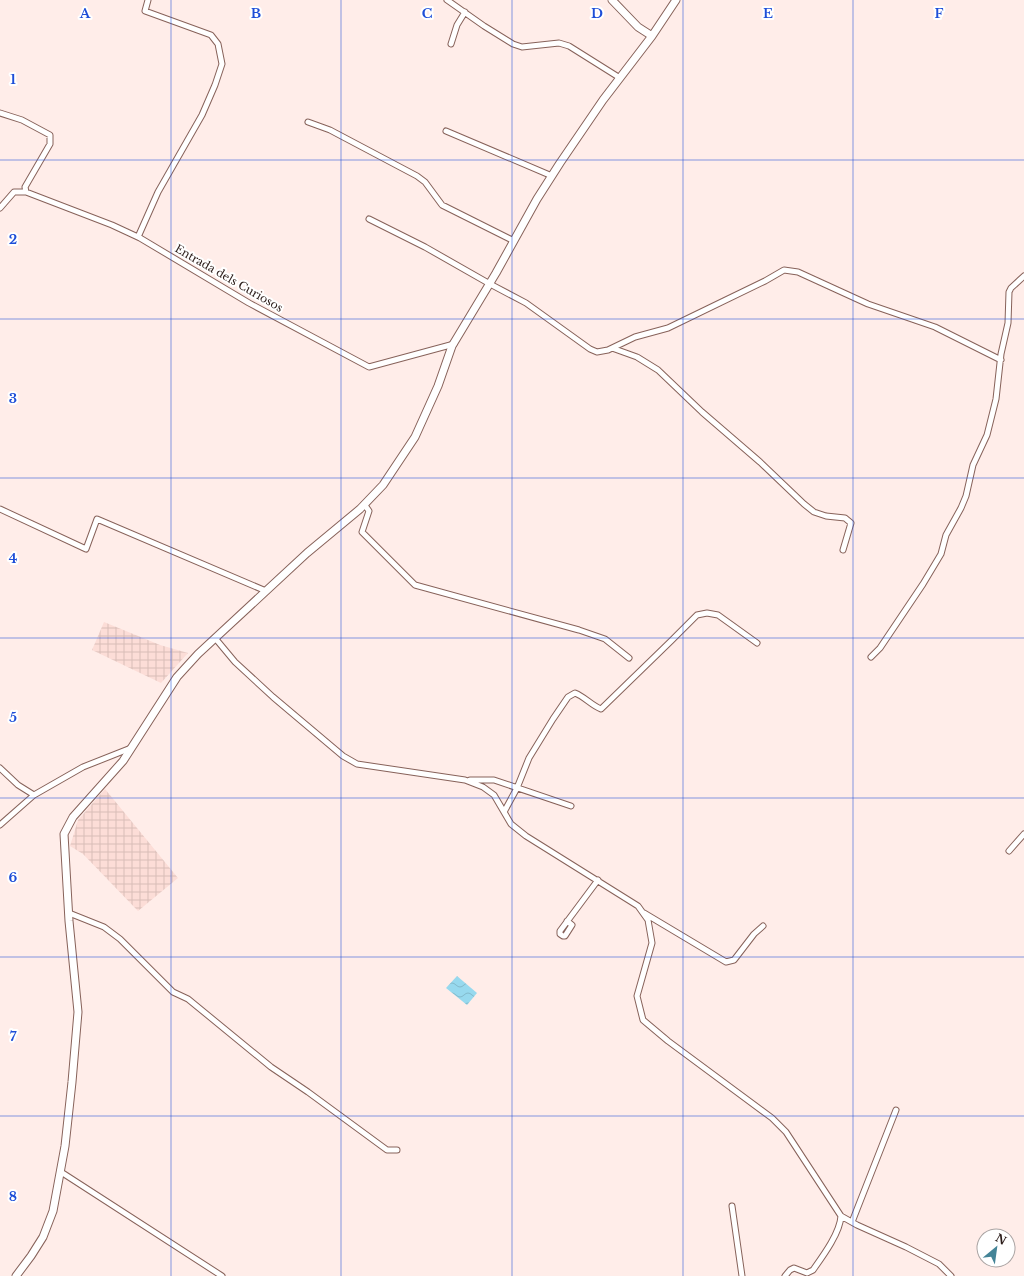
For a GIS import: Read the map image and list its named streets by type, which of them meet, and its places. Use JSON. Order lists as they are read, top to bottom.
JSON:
{
  "streets": {
    "street": ["Entrada dels Curiosos"]
  },
  "north": "top right",
  "grid": {
    "columns": [
      "A",
      "B",
      "C",
      "D",
      "E",
      "F"
    ],
    "rows": [
      "1",
      "2",
      "3",
      "4",
      "5",
      "6",
      "7",
      "8"
    ]
  }
}
